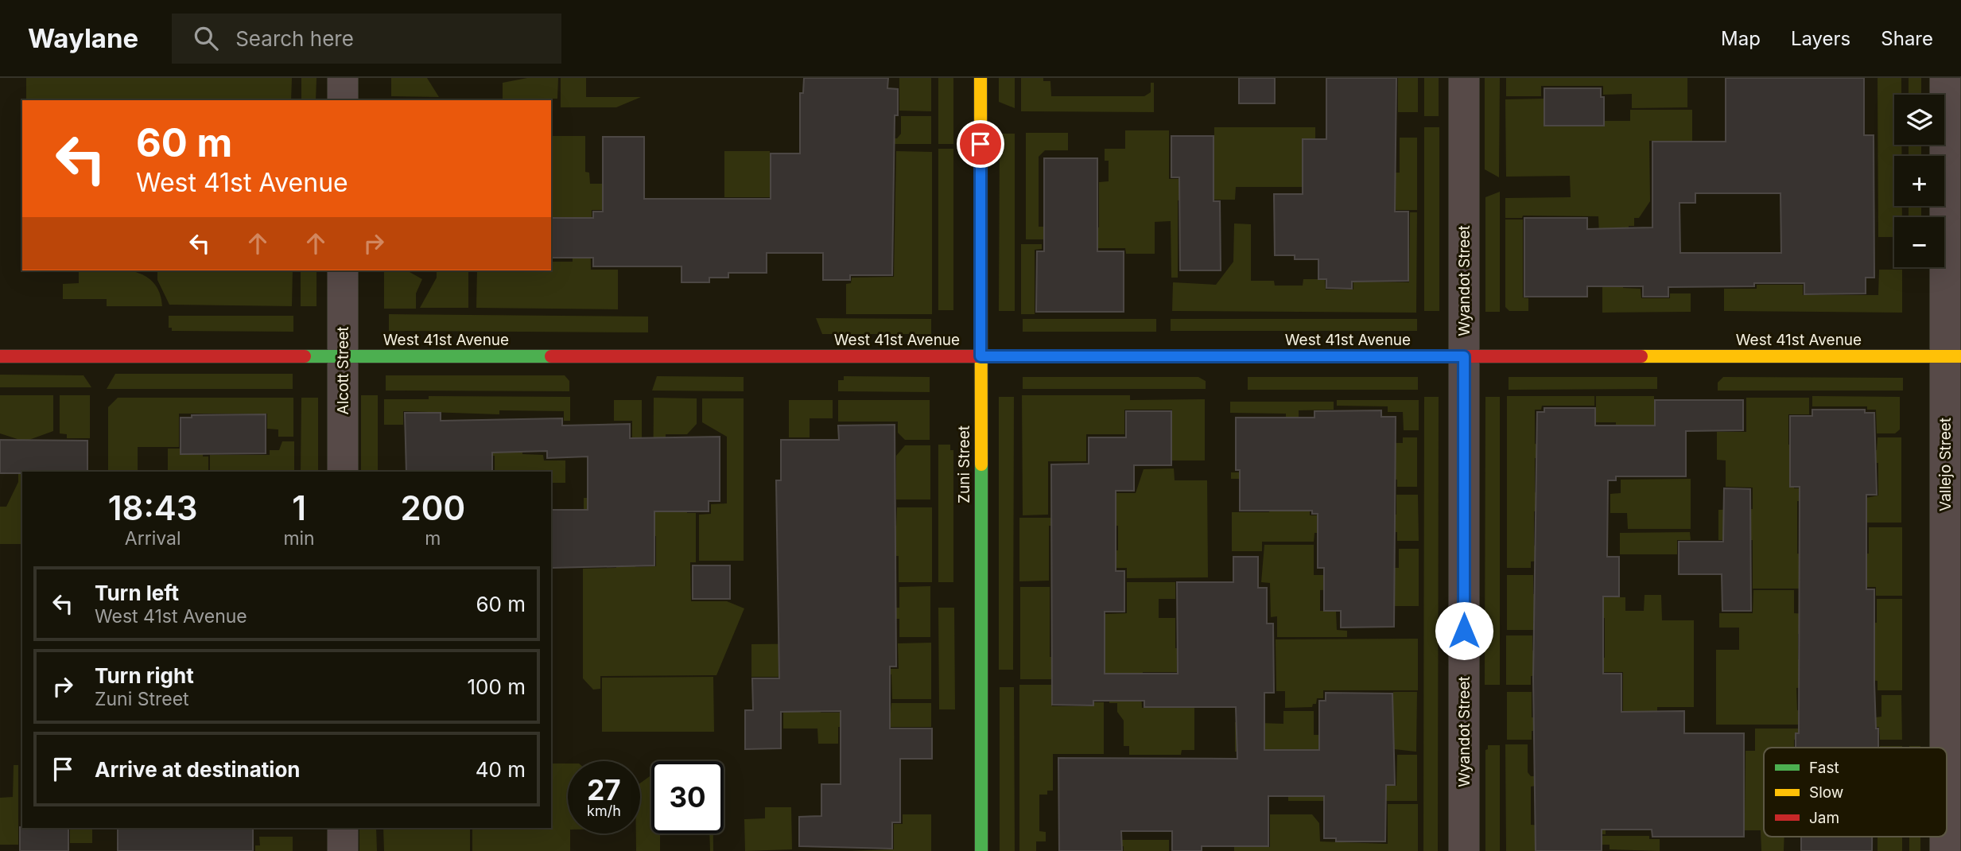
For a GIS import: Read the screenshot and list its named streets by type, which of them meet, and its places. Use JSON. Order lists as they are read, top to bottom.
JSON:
{
  "streets": {
    "street": [
      "Wyandot Street",
      "West 41st Avenue",
      "Alcott Street",
      "Zuni Street",
      "Vallejo Street"
    ]
  },
  "crossings": [
    ["Wyandot Street", "West 41st Avenue"],
    ["West 41st Avenue", "Alcott Street"],
    ["West 41st Avenue", "Zuni Street"],
    ["West 41st Avenue", "Vallejo Street"]
  ],
  "legend": ["Fast", "Slow", "Jam"],
  "page": {
    "header": "Waylane",
    "search": "Search here",
    "nav": ["Map", "Layers", "Share"],
    "map_buttons": ["+", "−"],
    "turn": ["60 m", "West 41st Avenue"],
    "eta": [
      "18:43",
      "Arrival",
      "1",
      "min",
      "200",
      "m"
    ],
    "list": [
      {
        "name": "Turn left",
        "note": "West 41st Avenue",
        "value": "60 m"
      },
      {
        "name": "Turn right",
        "note": "Zuni Street",
        "value": "100 m"
      },
      {
        "name": "Arrive at destination",
        "value": "40 m"
      }
    ],
    "speed": "27 km/h",
    "limit": "30"
  }
}
